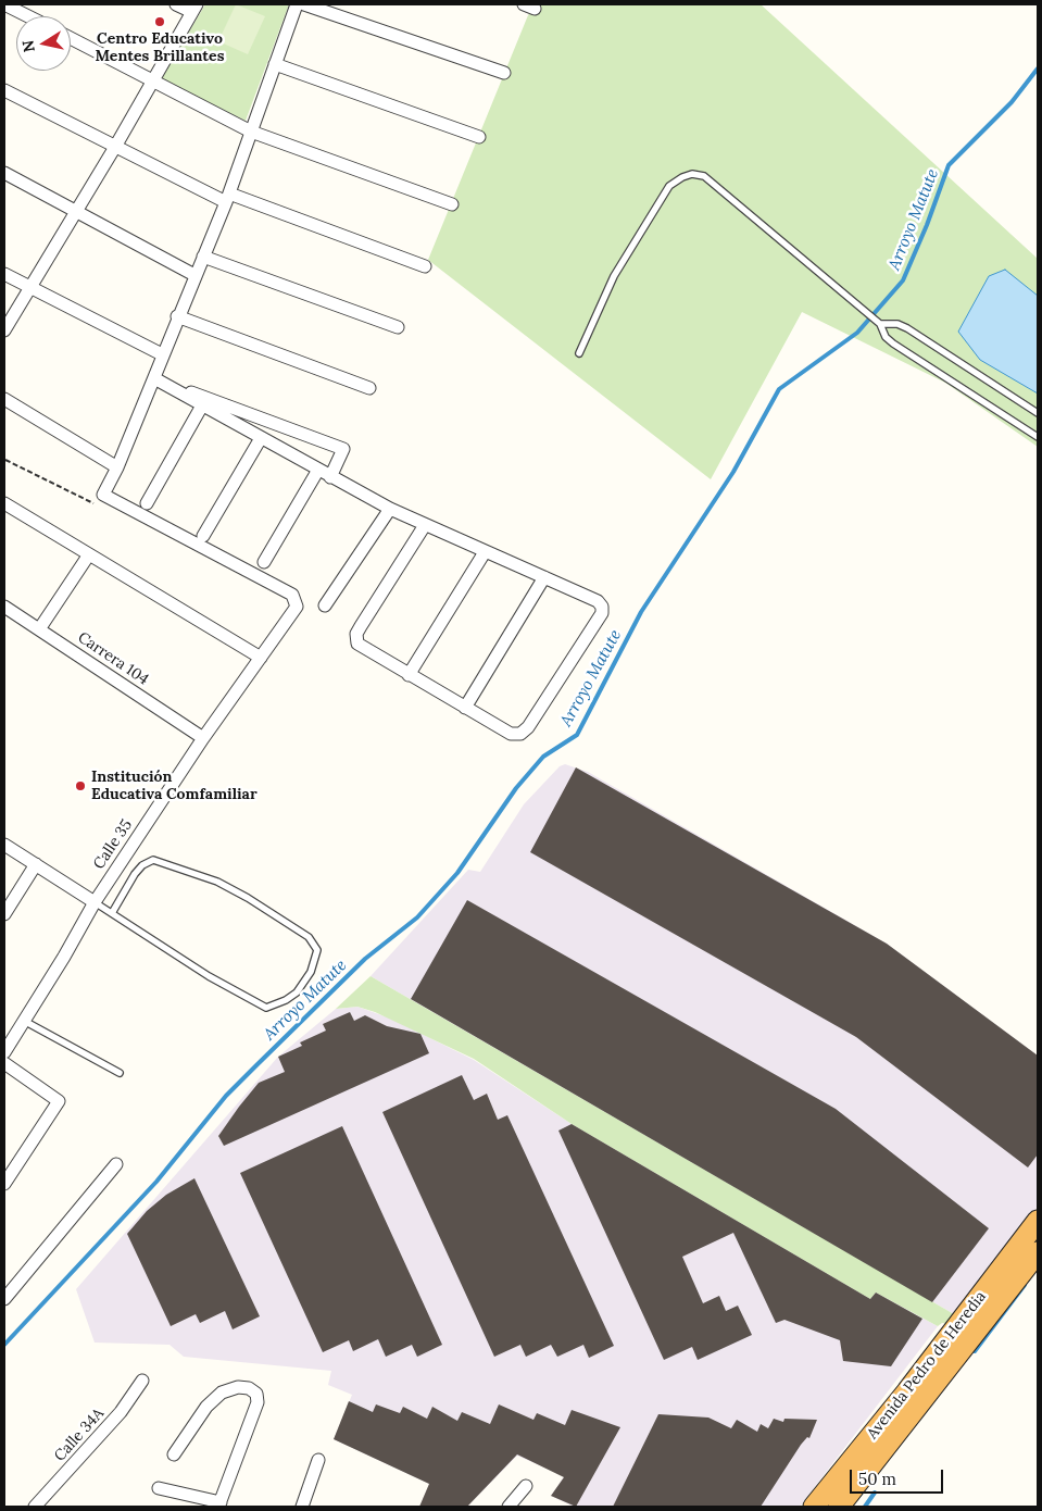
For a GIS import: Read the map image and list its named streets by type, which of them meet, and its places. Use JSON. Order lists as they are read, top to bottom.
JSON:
{
  "streets": {
    "highway": ["Avenida Pedro de Heredia"],
    "street": ["Carrera 104", "Calle 35", "Calle 34A"]
  },
  "crossings": [
    ["Carrera 104", "Calle 35"]
  ],
  "water": ["Arroyo Matute"],
  "places": ["Centro Educativo Mentes Brillantes", "Institución Educativa Comfamiliar"],
  "scale_bar": "50 m",
  "north": "left"
}
